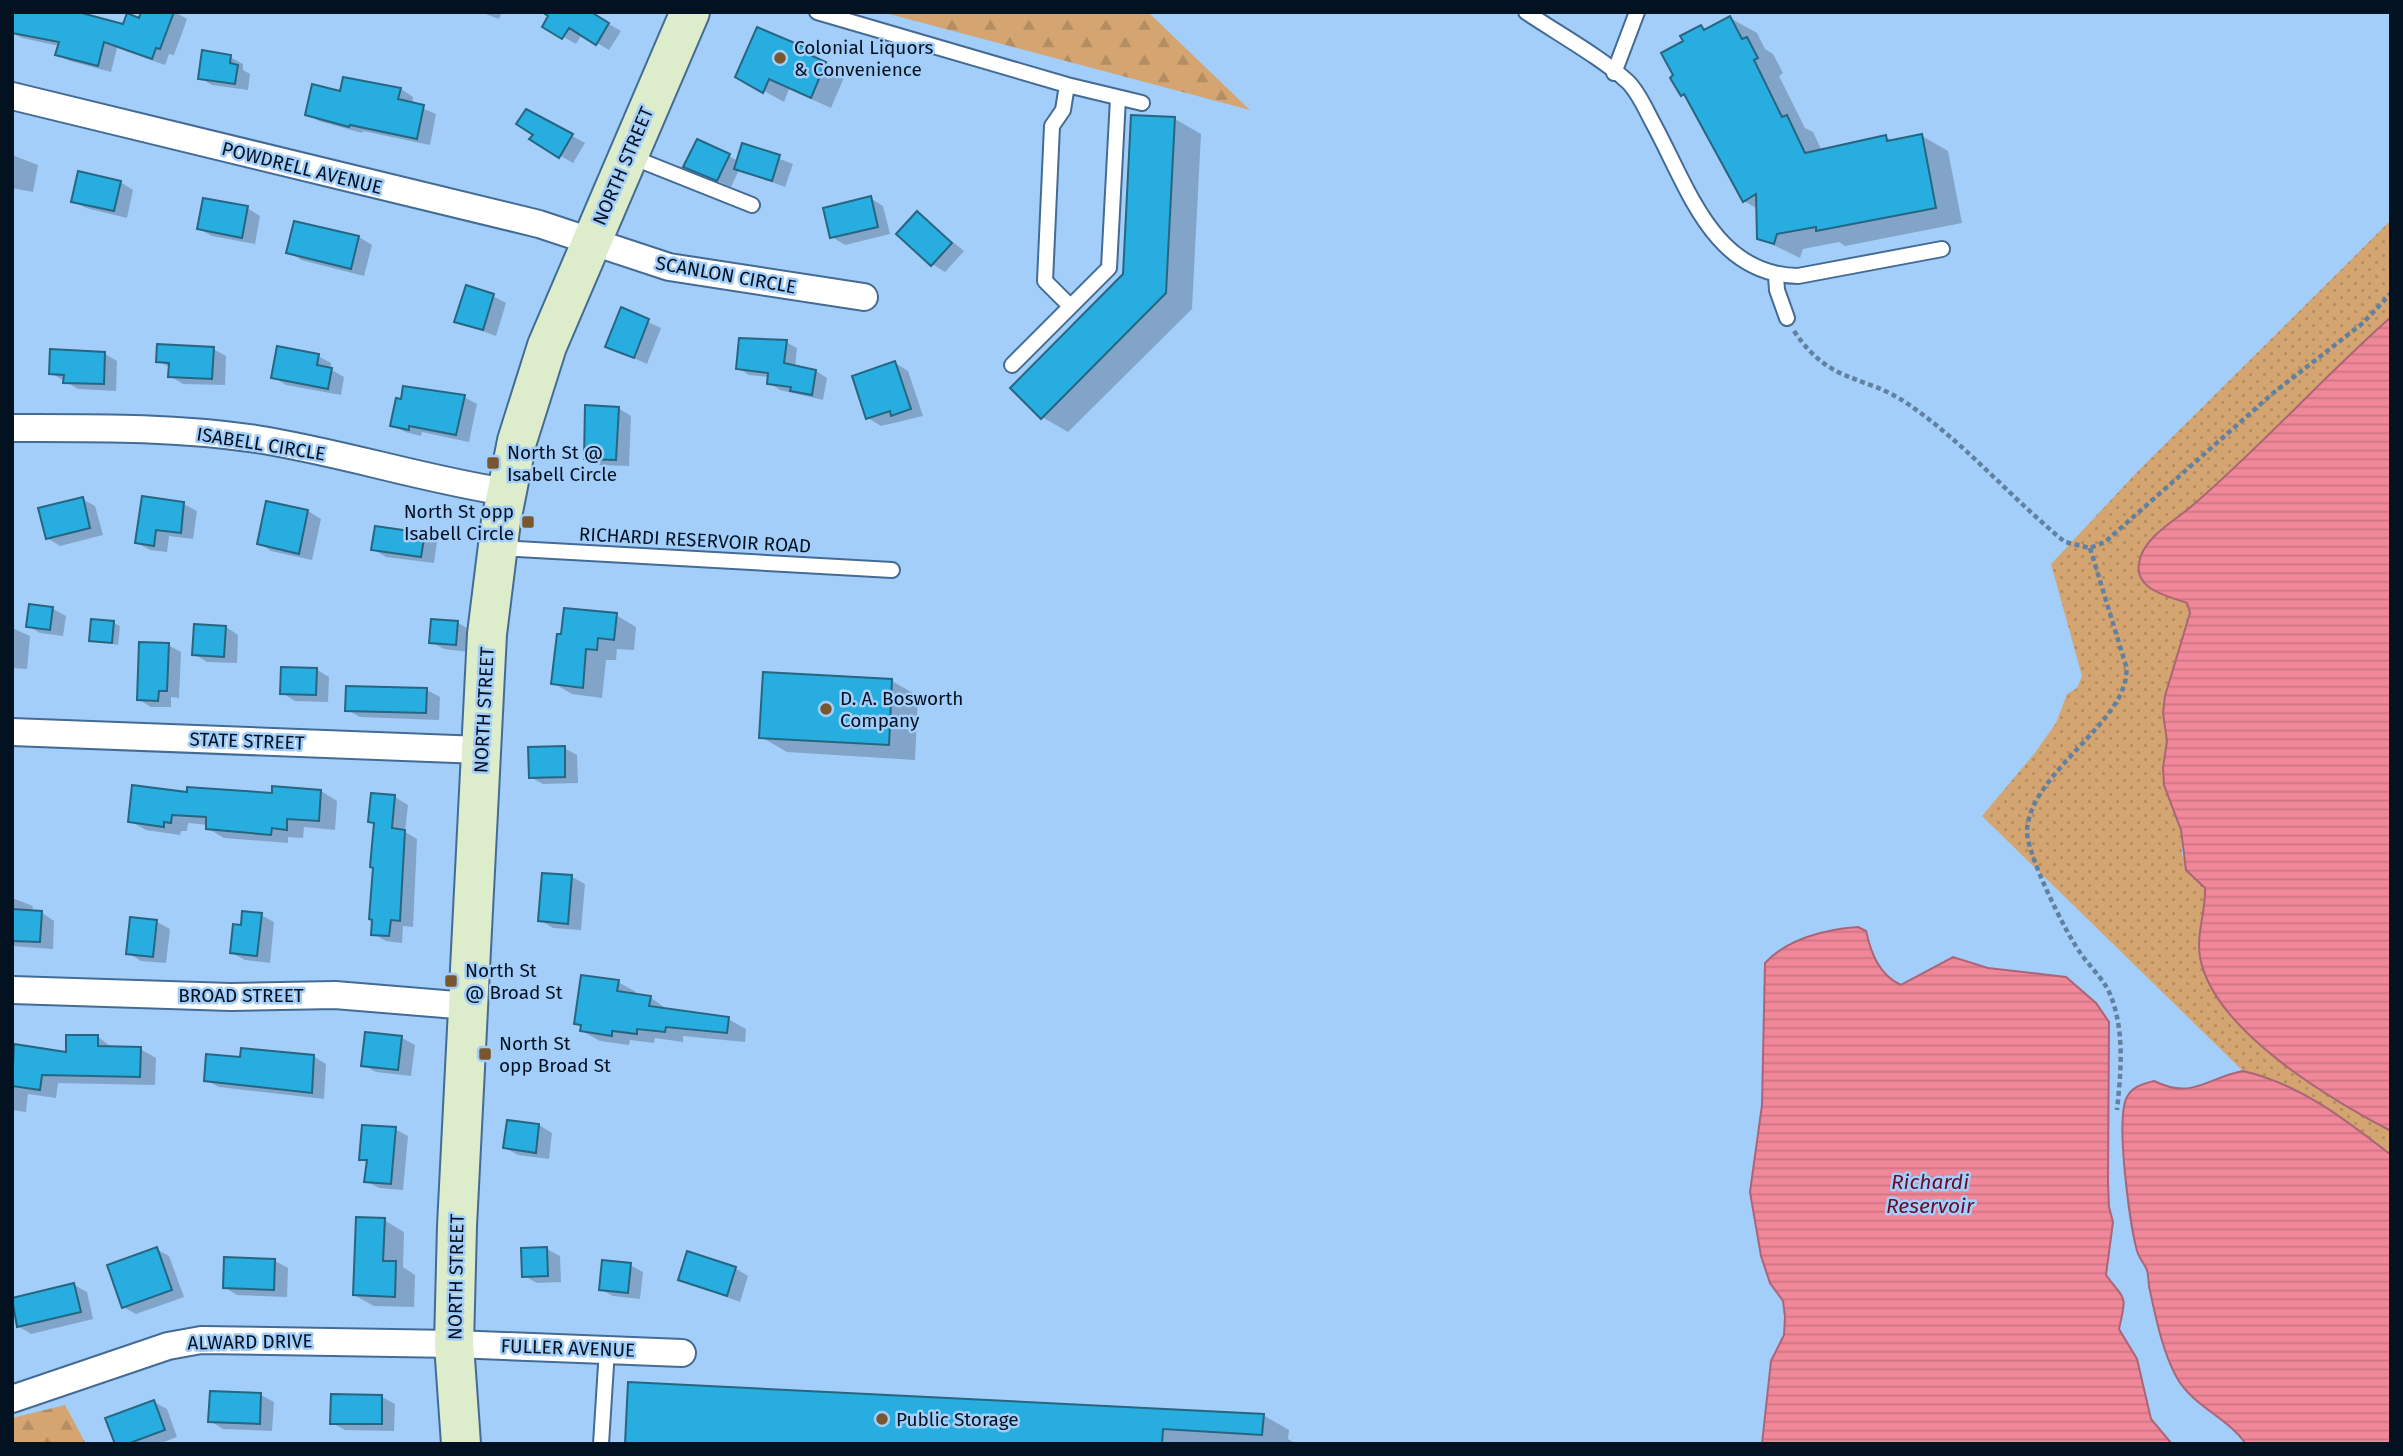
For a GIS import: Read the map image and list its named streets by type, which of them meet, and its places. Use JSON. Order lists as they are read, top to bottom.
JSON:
{
  "streets": {
    "main road": ["NORTH STREET"],
    "street": [
      "POWDRELL AVENUE",
      "SCANLON CIRCLE",
      "ISABELL CIRCLE",
      "STATE STREET",
      "BROAD STREET",
      "ALWARD DRIVE",
      "FULLER AVENUE"
    ],
    "lane": ["RICHARDI RESERVOIR ROAD"]
  },
  "crossings": [
    ["NORTH STREET", "POWDRELL AVENUE"],
    ["NORTH STREET", "SCANLON CIRCLE"],
    ["NORTH STREET", "ISABELL CIRCLE"],
    ["NORTH STREET", "RICHARDI RESERVOIR ROAD"],
    ["NORTH STREET", "STATE STREET"],
    ["NORTH STREET", "BROAD STREET"],
    ["NORTH STREET", "ALWARD DRIVE"],
    ["NORTH STREET", "FULLER AVENUE"],
    ["POWDRELL AVENUE", "SCANLON CIRCLE"],
    ["ALWARD DRIVE", "FULLER AVENUE"]
  ],
  "water": ["Richardi Reservoir"],
  "places": {
    "other": ["Colonial Liquors & Convenience", "D. A. Bosworth Company", "Public Storage"],
    "transit": [
      "North St @ Isabell Circle",
      "North St opp Isabell Circle",
      "North St @ Broad St",
      "North St opp Broad St"
    ]
  }
}
